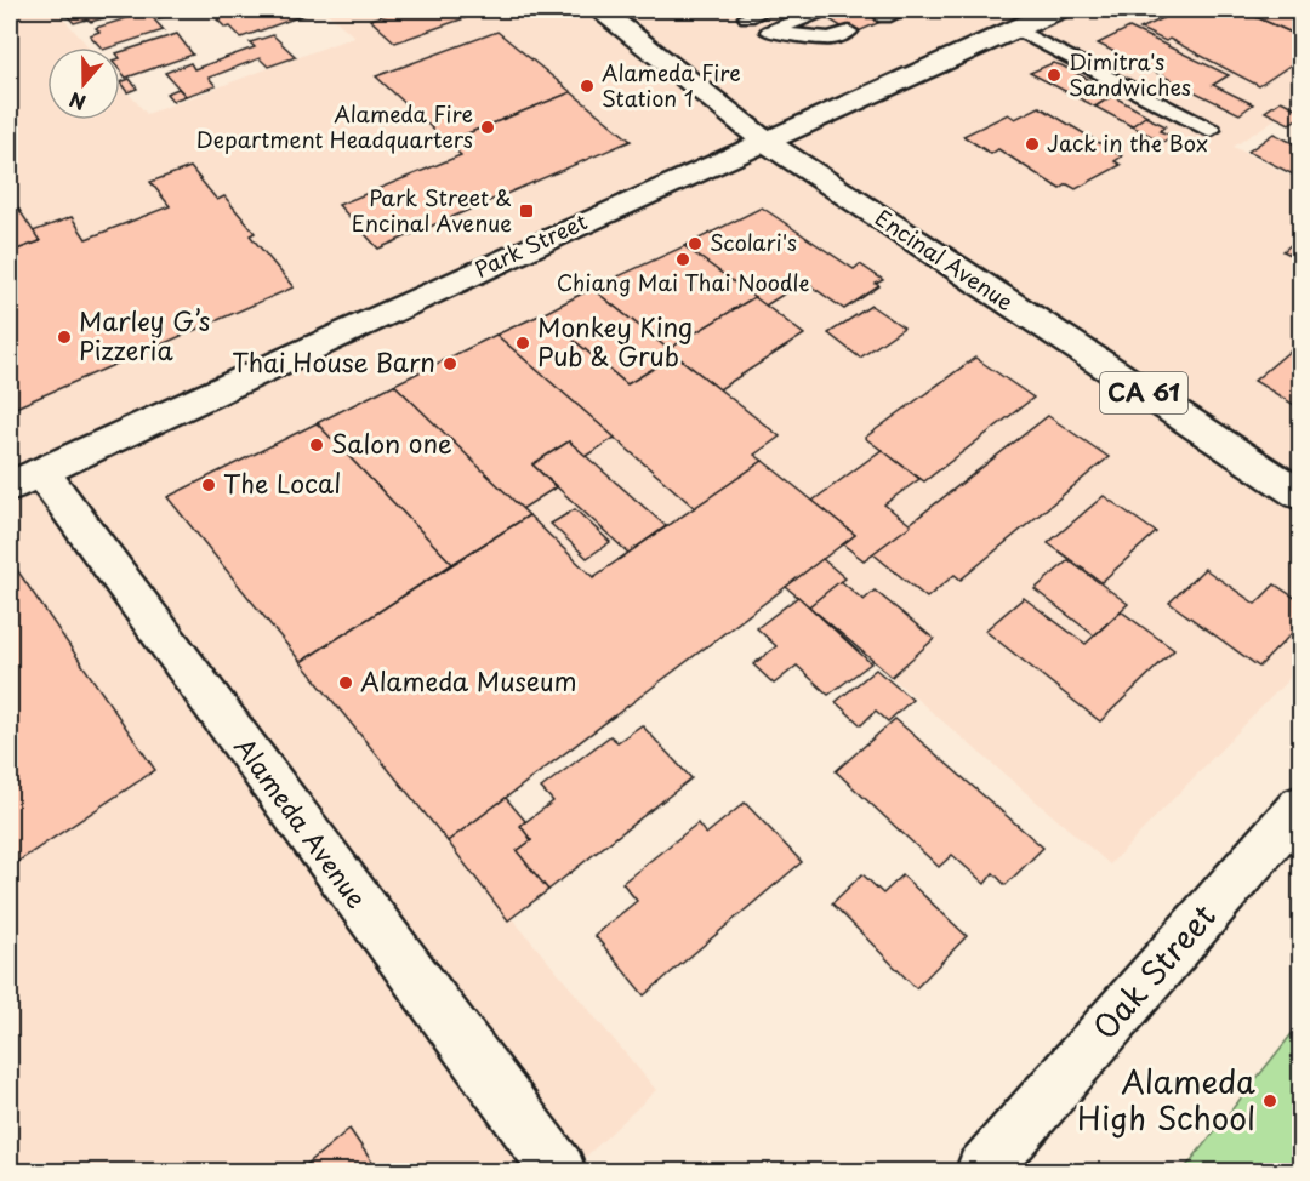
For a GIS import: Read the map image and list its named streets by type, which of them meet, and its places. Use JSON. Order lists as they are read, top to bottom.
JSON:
{
  "streets": {
    "main road": [
      "Park Street",
      "Encinal Avenue",
      "CA 61",
      "Alameda Avenue",
      "Oak Street"
    ]
  },
  "crossings": [
    ["Park Street", "Encinal Avenue"],
    ["Park Street", "Alameda Avenue"]
  ],
  "places": {
    "other": [
      "Dimitra's Sandwiches",
      "Alameda Fire Station 1",
      "Alameda Fire Department Headquarters",
      "Jack in the Box",
      "Scolari's",
      "Chiang Mai Thai Noodle",
      "Marley G’s Pizzeria",
      "Monkey King Pub & Grub",
      "Thai House Barn",
      "Salon one",
      "The Local",
      "Alameda Museum",
      "Alameda High School"
    ],
    "transit": ["Park Street & Encinal Avenue"]
  },
  "north": "bottom"
}
